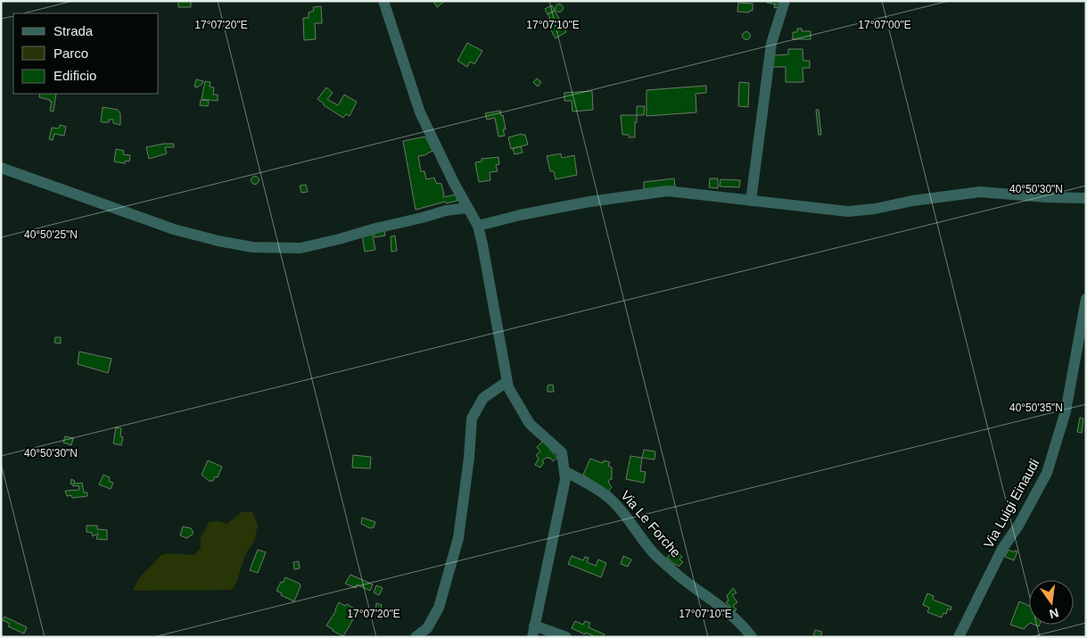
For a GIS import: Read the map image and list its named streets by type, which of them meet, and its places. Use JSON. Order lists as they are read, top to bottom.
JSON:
{
  "streets": {
    "street": ["Via Luigi Einaudi", "Via Le Forche"]
  },
  "legend": ["Strada", "Parco", "Edificio"],
  "north": "bottom",
  "coordinates": [
    "17°07'20\"E",
    "17°07'10\"E",
    "17°07'00\"E",
    "40°50'30\"N",
    "40°50'25\"N",
    "40°50'35\"N"
  ]
}
